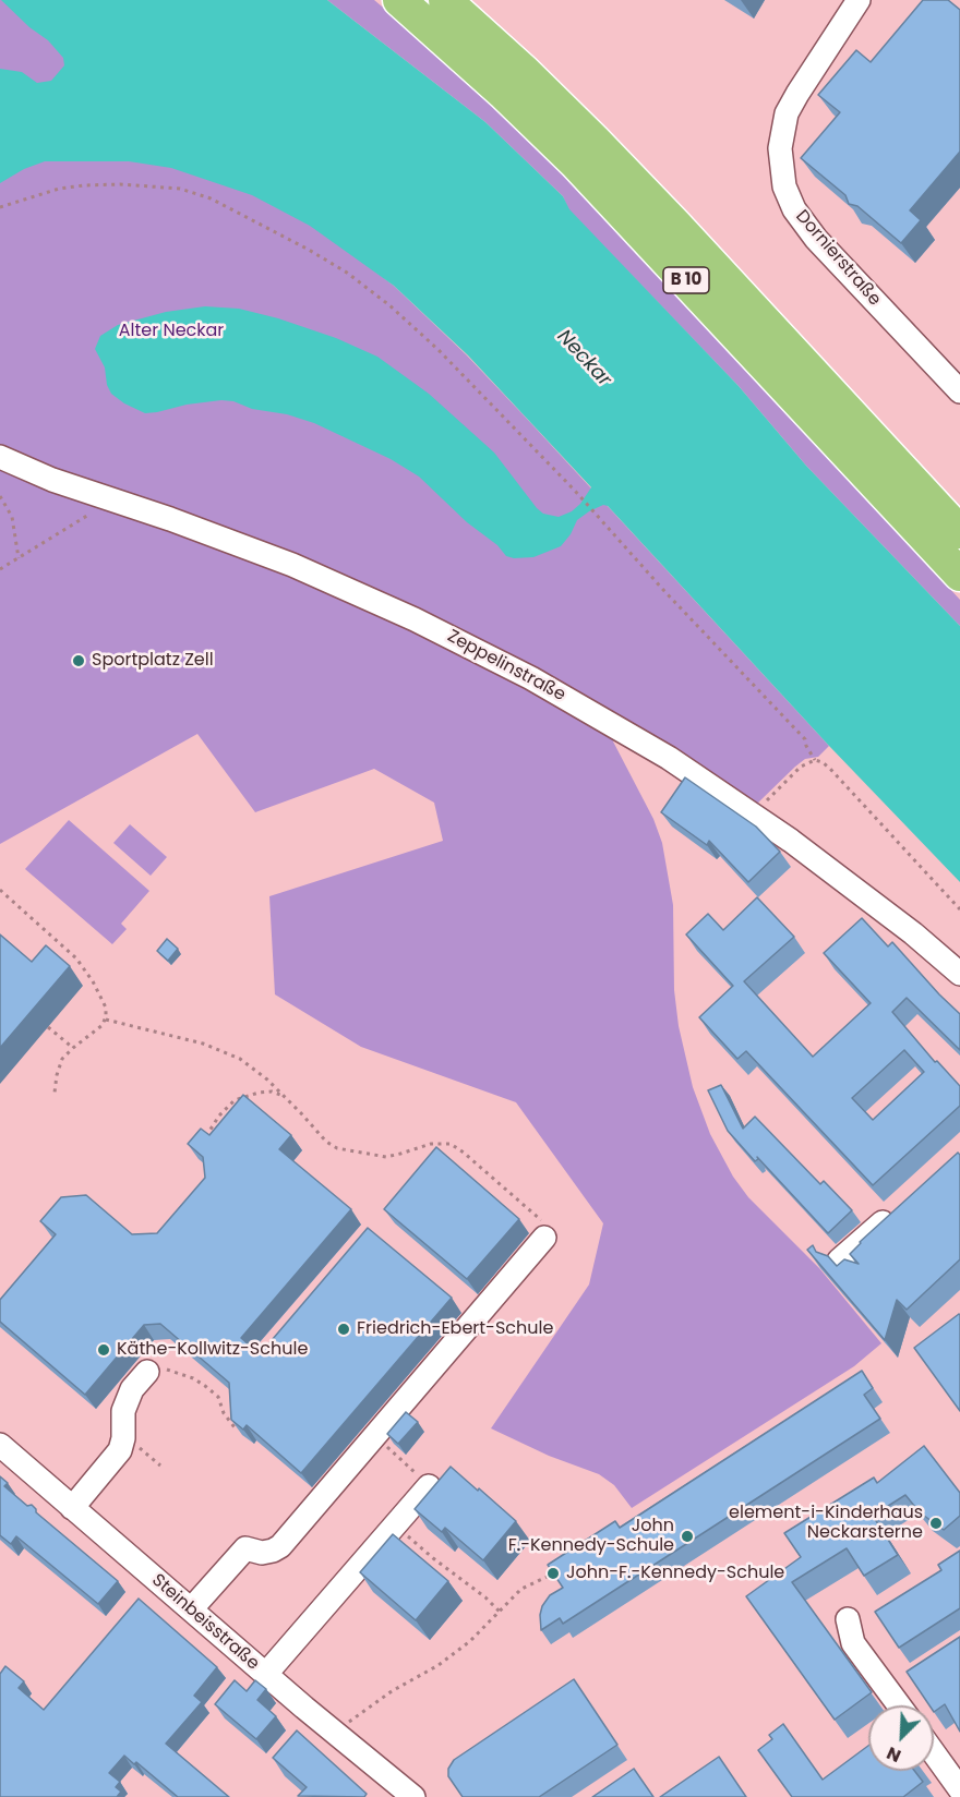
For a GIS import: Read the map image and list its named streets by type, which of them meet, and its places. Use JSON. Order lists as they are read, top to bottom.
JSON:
{
  "streets": {
    "highway": ["B 10"],
    "street": ["Dornierstraße", "Zeppelinstraße", "Steinbeisstraße"]
  },
  "water": ["Neckar"],
  "parks": ["Alter Neckar"],
  "places": [
    "Sportplatz Zell",
    "Friedrich-Ebert-Schule",
    "Käthe-Kollwitz-Schule",
    "element-i-Kinderhaus Neckarsterne",
    "John F.-Kennedy-Schule",
    "John-F.-Kennedy-Schule"
  ],
  "north": "bottom left"
}
